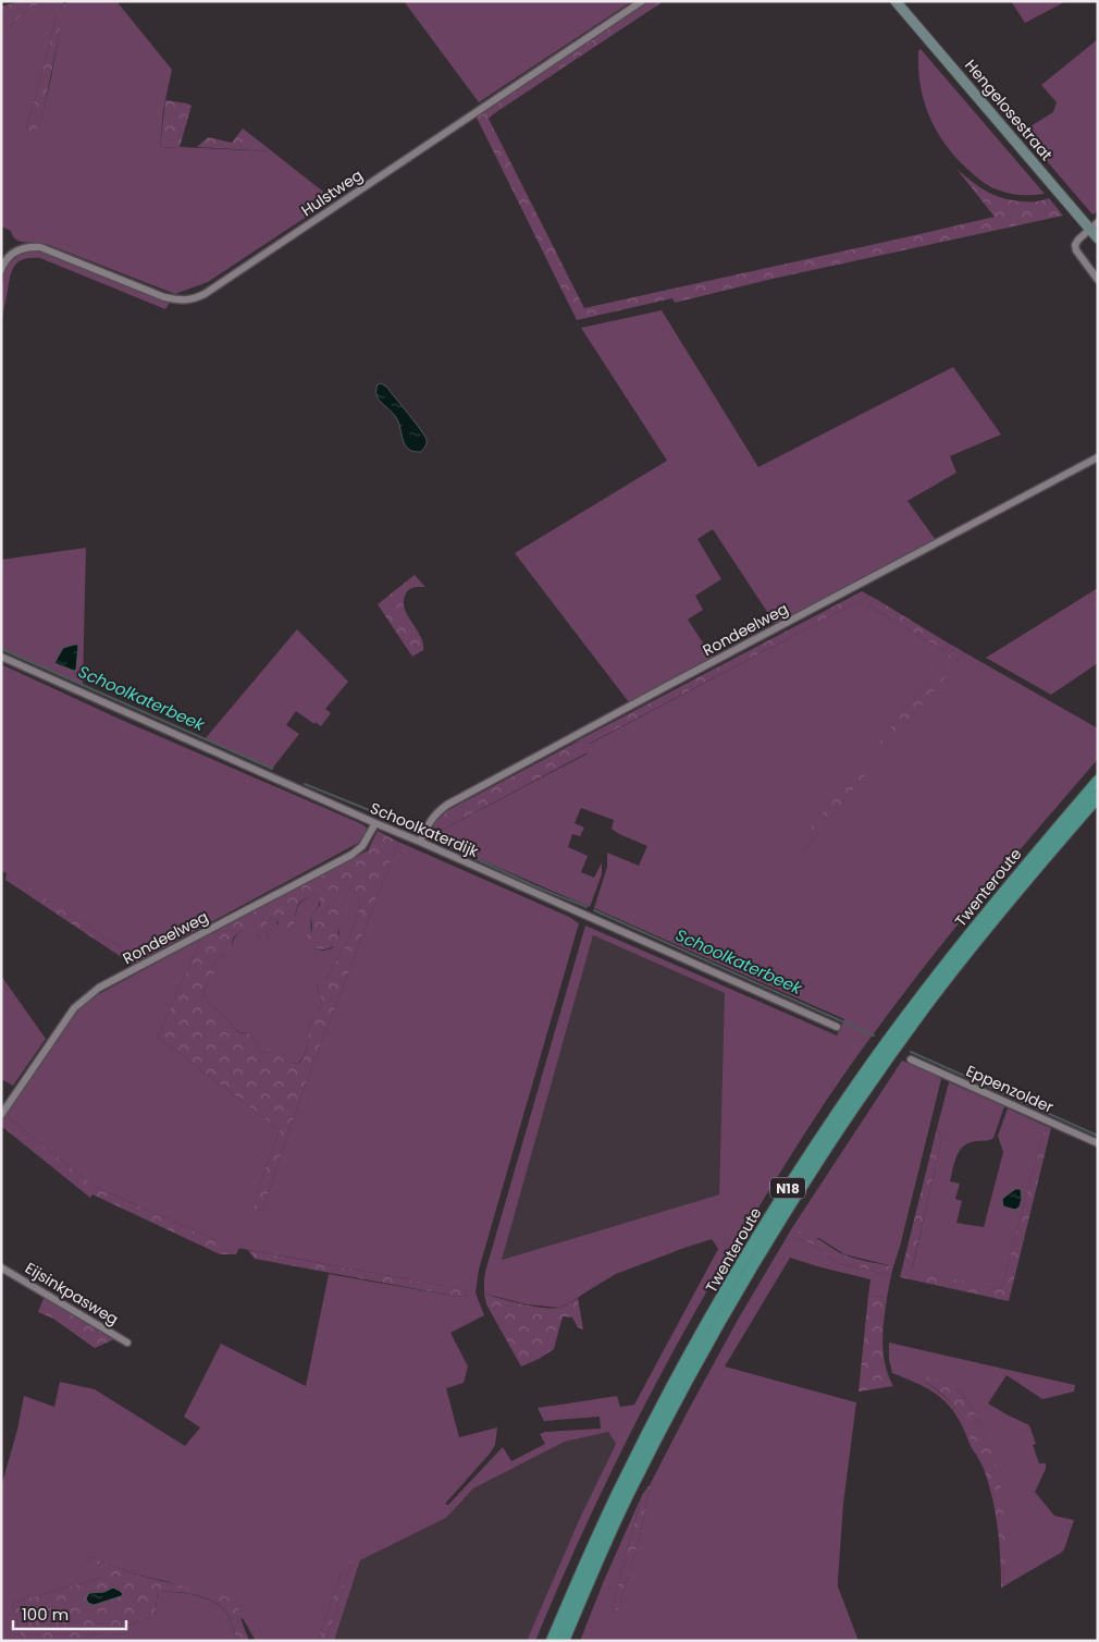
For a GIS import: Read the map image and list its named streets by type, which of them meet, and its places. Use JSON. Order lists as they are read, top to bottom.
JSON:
{
  "streets": {
    "highway": ["Twenteroute", "N18"],
    "main road": ["Hengelosestraat"],
    "street": [
      "Hulstweg",
      "Rondeelweg",
      "Schoolkaterdijk",
      "Eppenzolder",
      "Eijsinkpasweg"
    ]
  },
  "crossings": [
    ["Rondeelweg", "Schoolkaterdijk"]
  ],
  "water": ["Schoolkaterbeek"],
  "scale_bar": "100 m"
}
